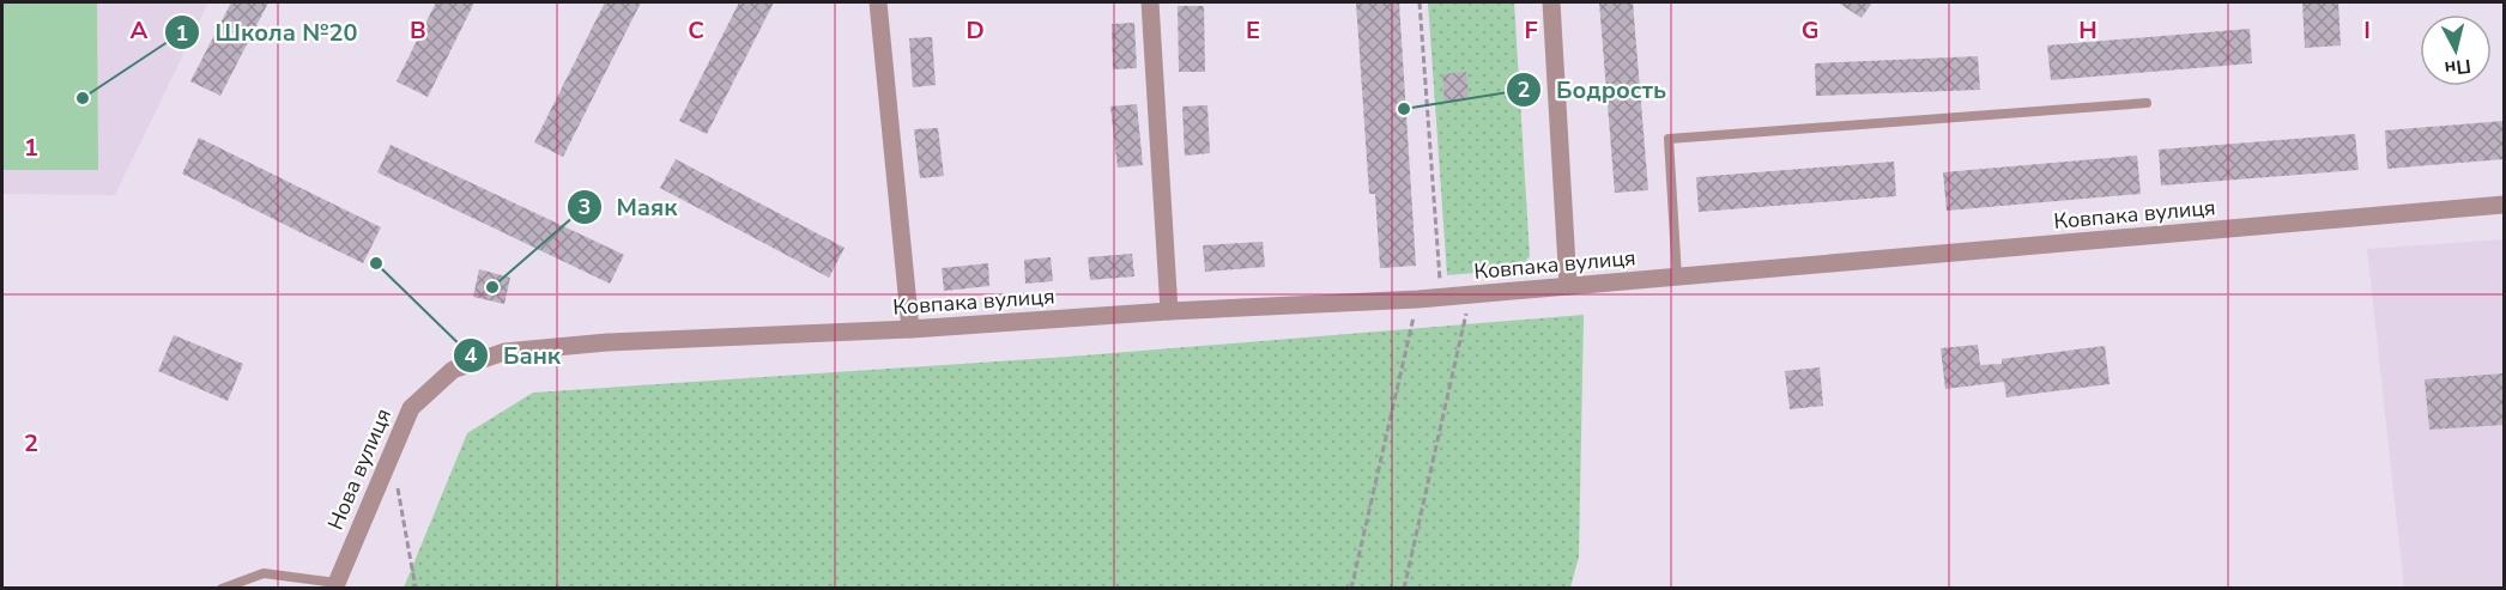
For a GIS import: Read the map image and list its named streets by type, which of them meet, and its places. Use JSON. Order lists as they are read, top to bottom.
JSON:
{
  "streets": {
    "street": ["Ковпака вулиця", "Нова вулиця"]
  },
  "crossings": [
    ["Ковпака вулиця", "Нова вулиця"]
  ],
  "places": [
    "Школа №20",
    "Бодрость",
    "Банк",
    "Маяк"
  ],
  "north": "bottom",
  "grid": {
    "columns": [
      "A",
      "B",
      "C",
      "D",
      "E",
      "F",
      "G",
      "H",
      "I"
    ],
    "rows": ["1", "2"]
  }
}
